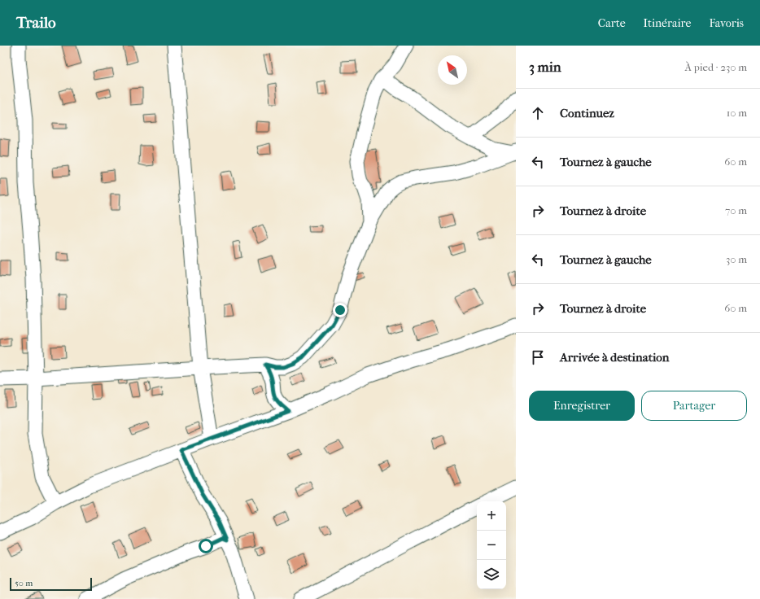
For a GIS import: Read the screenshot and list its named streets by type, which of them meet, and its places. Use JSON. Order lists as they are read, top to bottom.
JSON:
{
  "scale_bar": "50 m",
  "north": "top left",
  "page": {
    "header": "Trailo",
    "nav": ["Carte", "Itinéraire", "Favoris"],
    "heading": ["3 min", "À pied · 230 m"],
    "list": [
      ["Continuez", "10 m"],
      ["Tournez à gauche", "60 m"],
      ["Tournez à droite", "70 m"],
      ["Tournez à gauche", "30 m"],
      ["Tournez à droite", "60 m"],
      "Arrivée à destination"
    ],
    "buttons": ["Enregistrer", "Partager"],
    "map_buttons": ["+", "−"],
    "scale": "50 m"
  }
}
